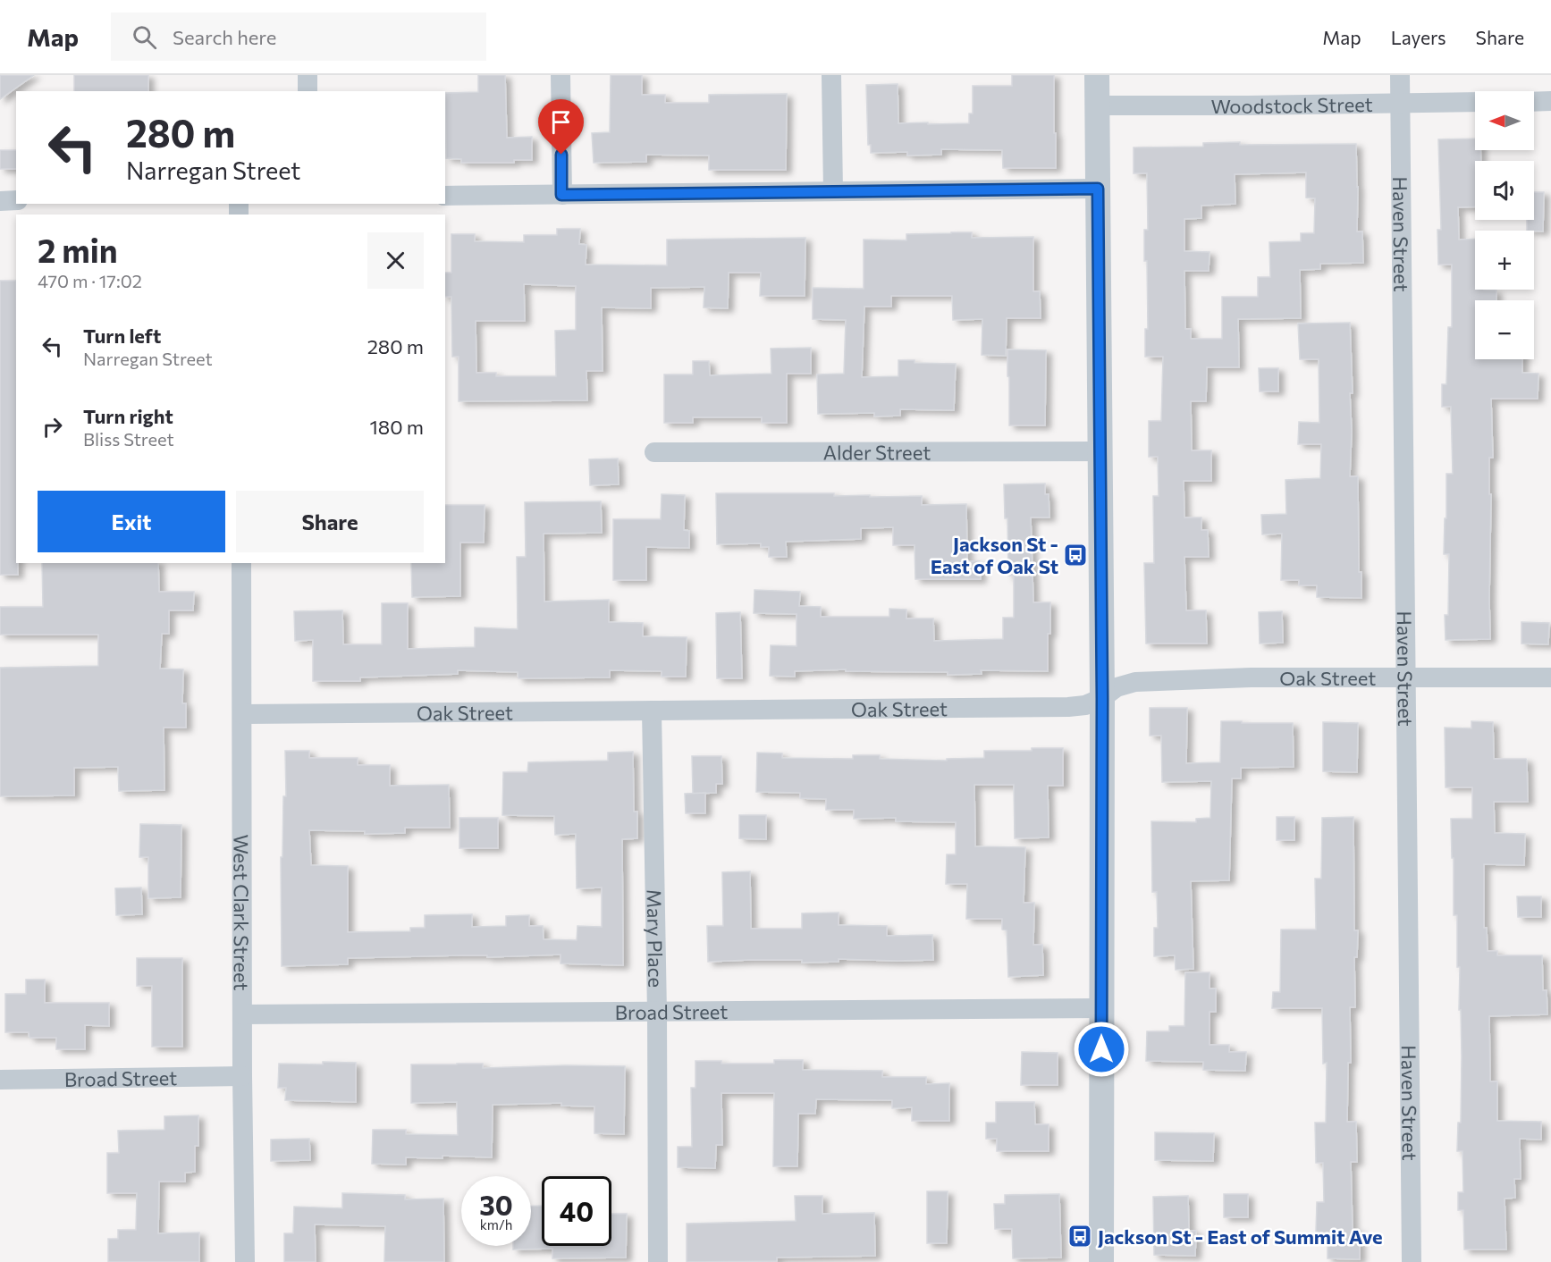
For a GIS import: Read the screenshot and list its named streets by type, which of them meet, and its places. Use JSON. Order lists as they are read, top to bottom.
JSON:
{
  "streets": {
    "street": [
      "Woodstock Street",
      "Haven Street",
      "Alder Street",
      "Oak Street",
      "West Clark Street",
      "Mary Place",
      "Broad Street"
    ]
  },
  "crossings": [
    ["Woodstock Street", "Haven Street"],
    ["Haven Street", "Oak Street"],
    ["Oak Street", "West Clark Street"],
    ["Oak Street", "Mary Place"],
    ["West Clark Street", "Broad Street"],
    ["Mary Place", "Broad Street"]
  ],
  "places": {
    "bus stop": ["Jackson St - East of Oak St", "Jackson St - East of Summit Ave"]
  },
  "north": "left",
  "page": {
    "header": "Map",
    "search": "Search here",
    "nav": ["Map", "Layers", "Share"],
    "map_buttons": ["+", "−"],
    "turn": ["280 m", "Narregan Street"],
    "heading": ["2 min", "470 m · 17:02"],
    "list": [
      {
        "name": "Turn left",
        "note": "Narregan Street",
        "value": "280 m"
      },
      {
        "name": "Turn right",
        "note": "Bliss Street",
        "value": "180 m"
      }
    ],
    "buttons": ["Exit", "Share"],
    "speed": "30 km/h",
    "limit": "40"
  }
}
